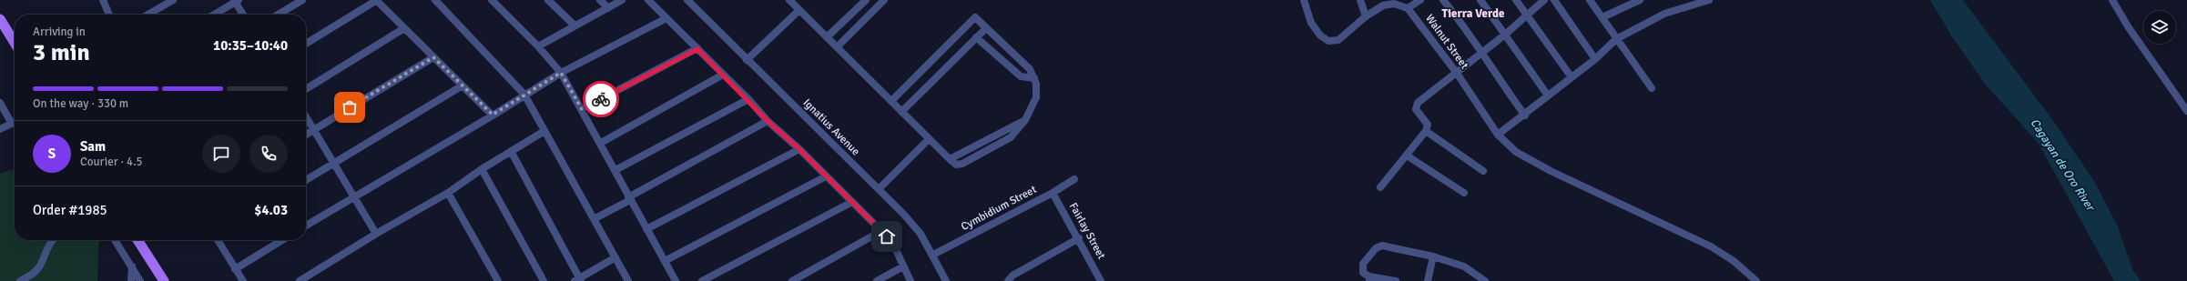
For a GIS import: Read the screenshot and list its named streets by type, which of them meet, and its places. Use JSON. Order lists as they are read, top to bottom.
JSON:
{
  "streets": {
    "street": [
      "Walnut Street",
      "Ignatius Avenue",
      "Cymbidium Street",
      "Fairlay Street"
    ]
  },
  "crossings": [
    ["Ignatius Avenue", "Cymbidium Street"],
    ["Cymbidium Street", "Fairlay Street"]
  ],
  "districts": ["Tierra Verde"],
  "water": ["Cagayan de Oro River"],
  "page": {
    "heading": ["3 min", "Arriving in", "10:35–10:40"],
    "panel": [
      "Sam",
      "Courier · 4.5",
      "Order #1985",
      "$4.03"
    ],
    "bar": "On the way · 330 m",
    "round": "S"
  }
}
